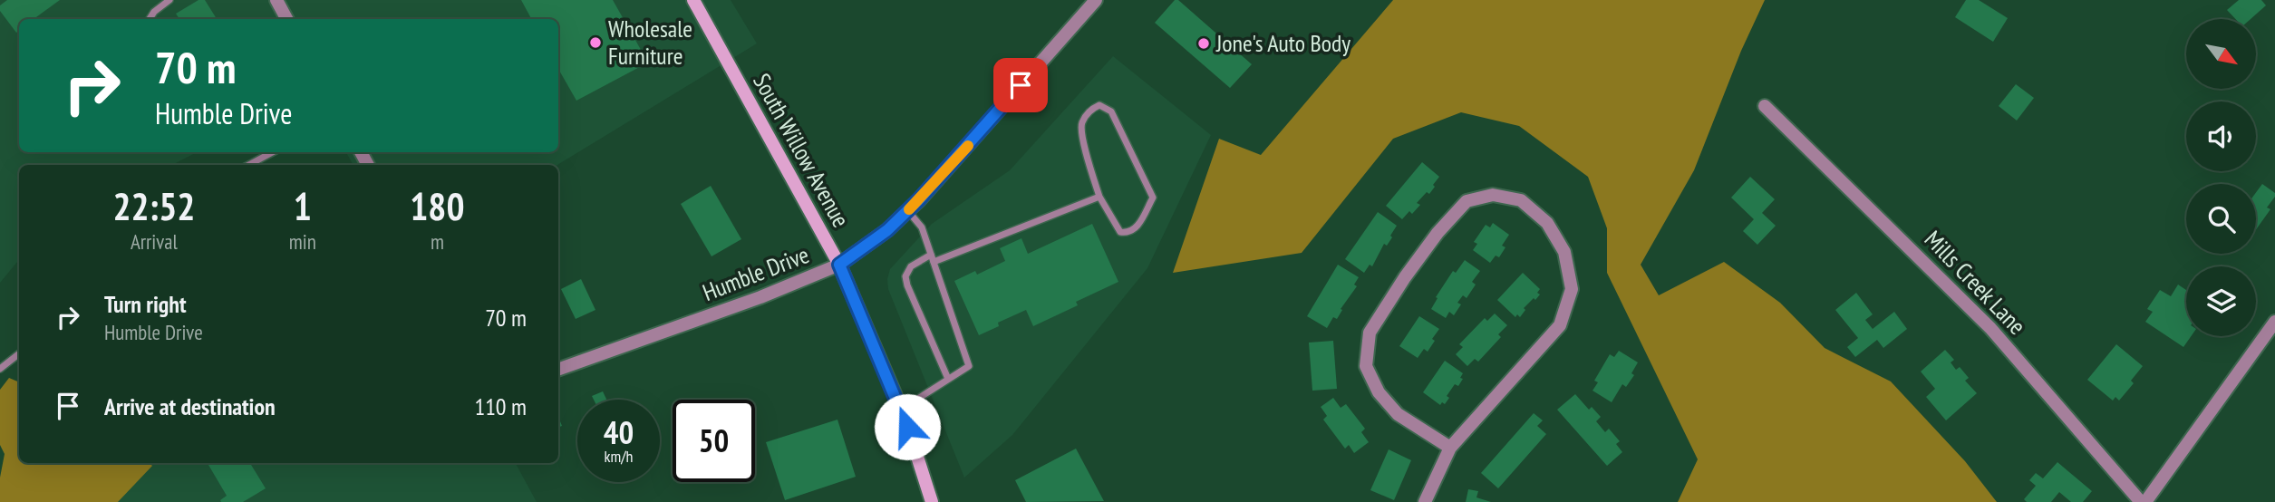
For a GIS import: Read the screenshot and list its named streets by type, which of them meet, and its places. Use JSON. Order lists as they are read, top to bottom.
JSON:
{
  "streets": {
    "main road": ["South Willow Avenue"],
    "street": ["Humble Drive", "Mills Creek Lane"]
  },
  "crossings": [
    ["South Willow Avenue", "Humble Drive"]
  ],
  "places": ["Wholesale Furniture", "Jone's Auto Body"],
  "north": "bottom right",
  "page": {
    "turn": ["70 m", "Humble Drive"],
    "eta": [
      "22:52",
      "Arrival",
      "1",
      "min",
      "180",
      "m"
    ],
    "list": [
      {
        "name": "Turn right",
        "note": "Humble Drive",
        "value": "70 m"
      },
      {
        "name": "Arrive at destination",
        "value": "110 m"
      }
    ],
    "speed": "40 km/h",
    "limit": "50"
  }
}
